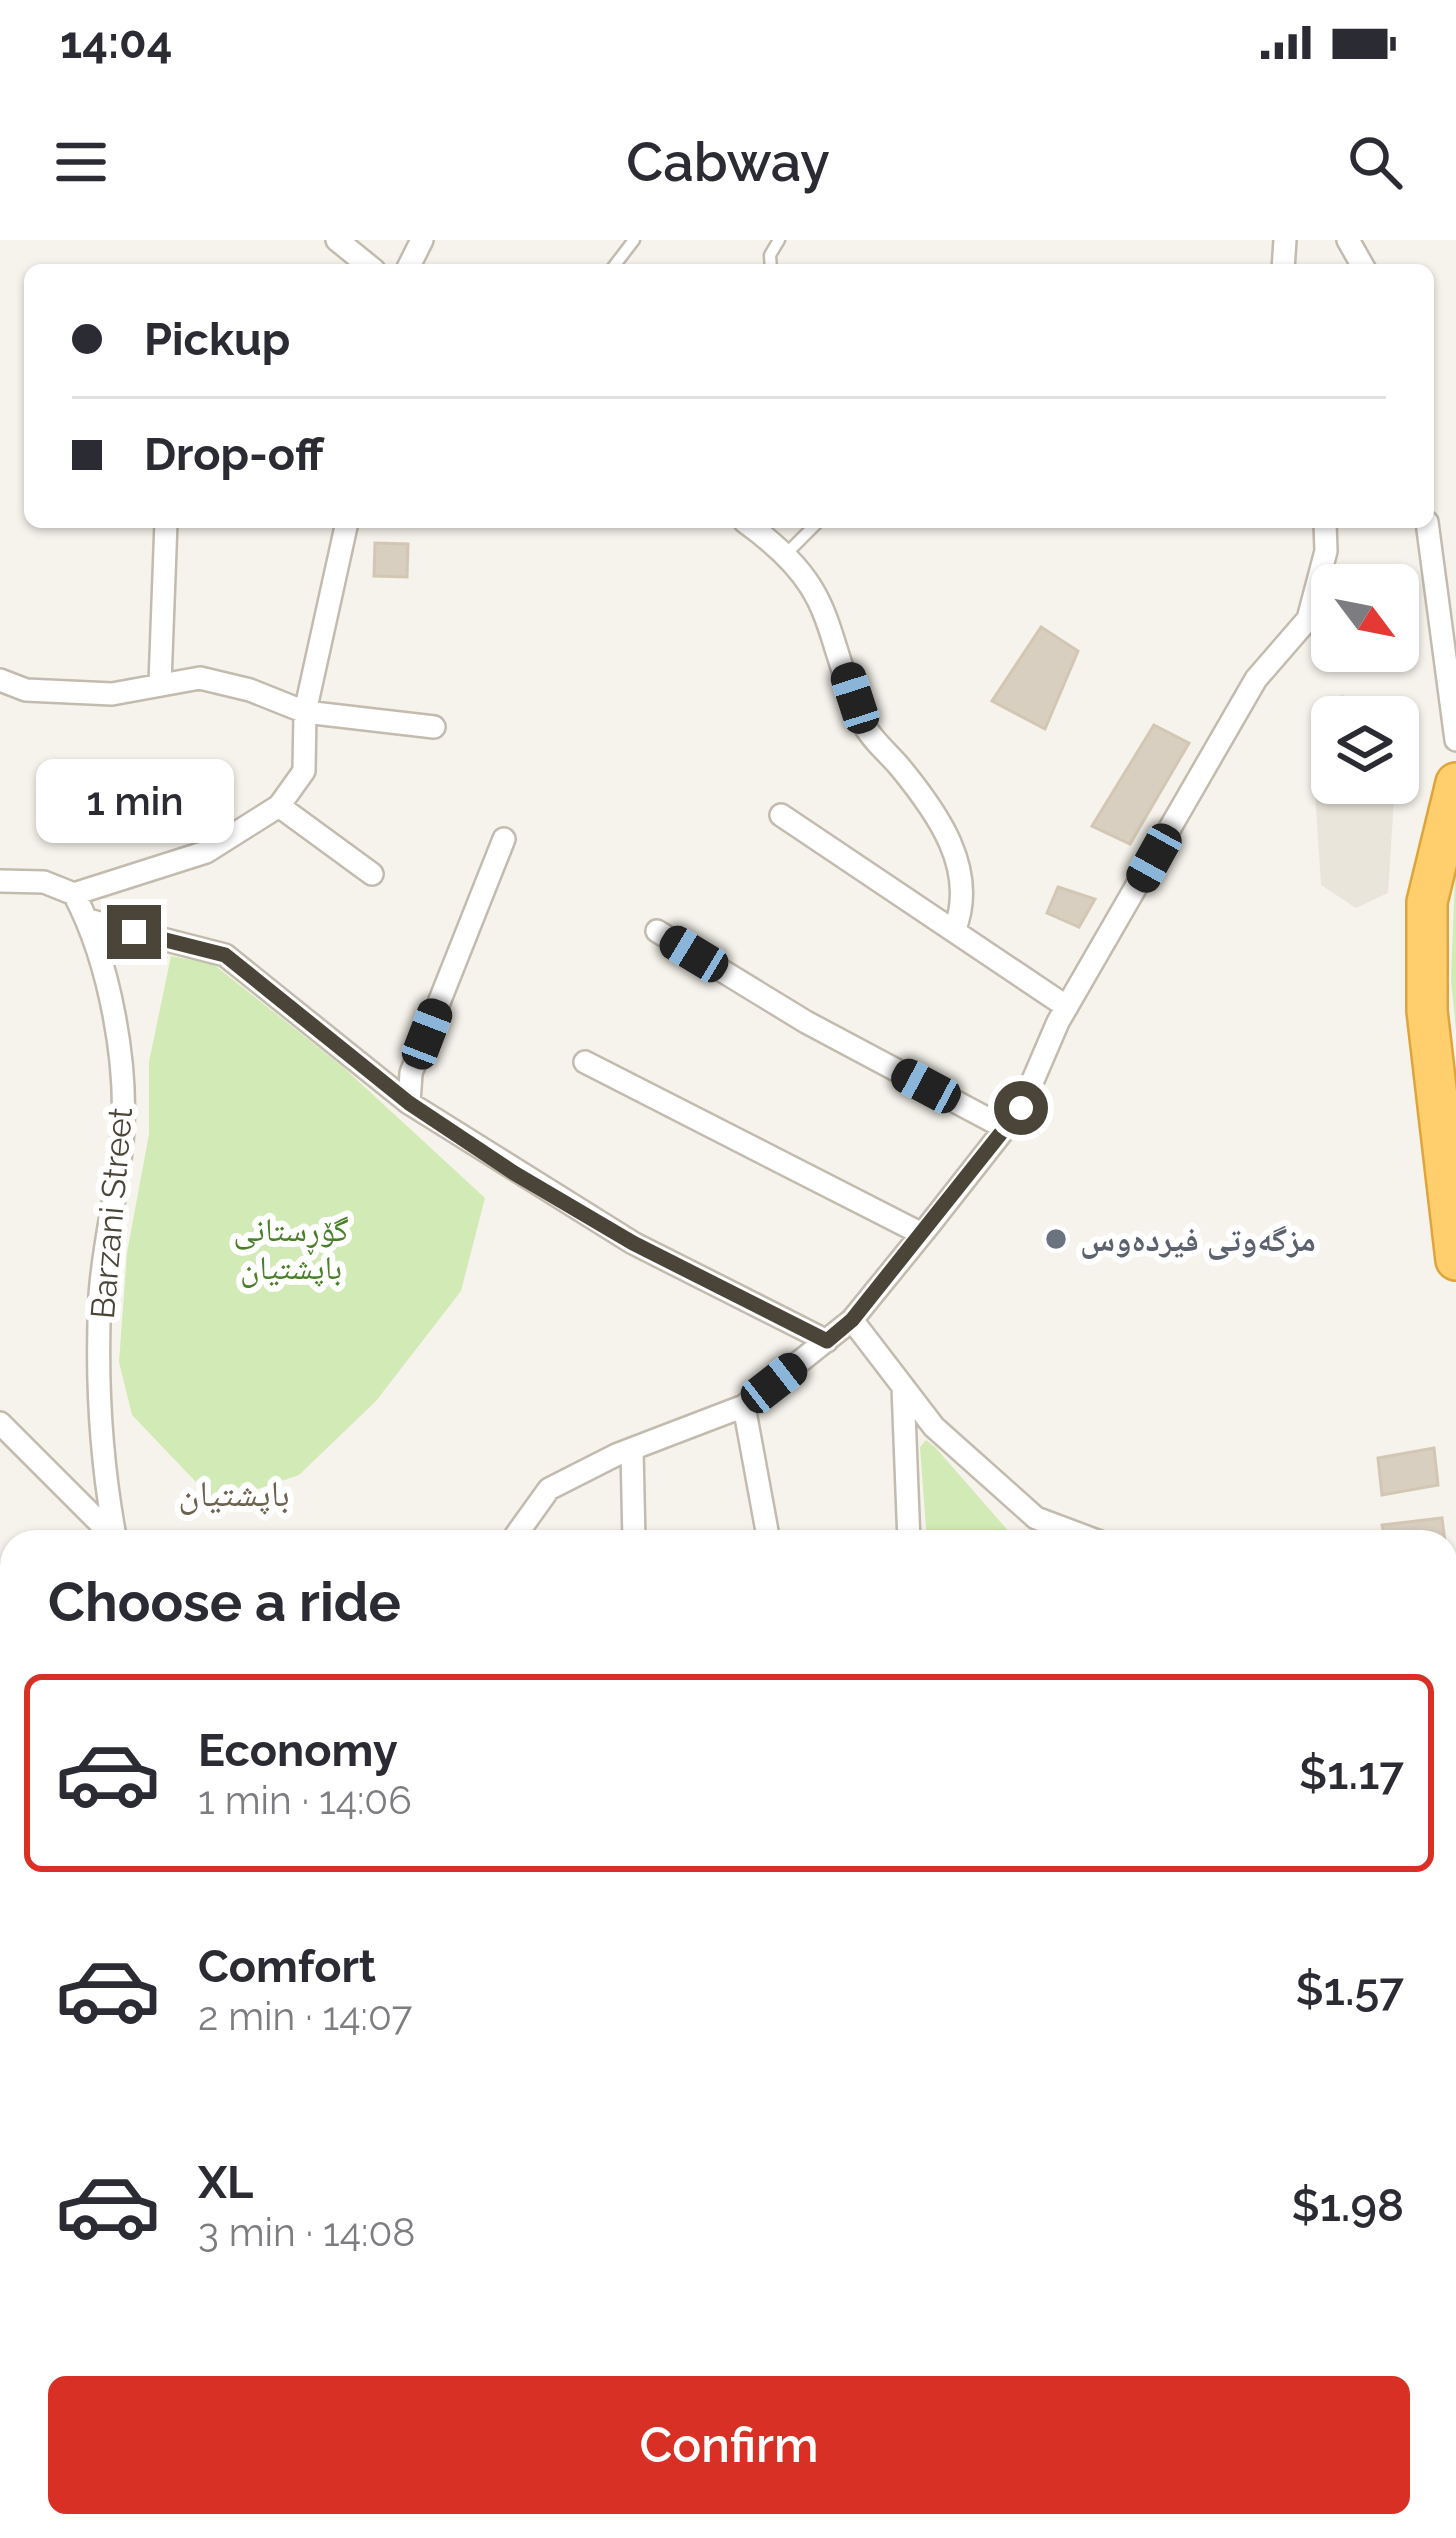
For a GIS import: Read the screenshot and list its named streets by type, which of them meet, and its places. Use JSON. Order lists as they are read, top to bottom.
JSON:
{
  "streets": {
    "street": ["Barzani Street"]
  },
  "districts": ["باپشتیان"],
  "parks": ["گۆڕستانی باپشتیان"],
  "places": ["مزگەوتی فیردەوس"],
  "north": "bottom right",
  "page": {
    "status": "14:04",
    "header": "Cabway",
    "banner": ["Pickup", "Drop-off"],
    "bubble": "1 min",
    "heading": "Choose a ride",
    "list": [
      {
        "name": "Economy",
        "note": "1 min · 14:06",
        "value": "$1.17"
      },
      {
        "name": "Comfort",
        "note": "2 min · 14:07",
        "value": "$1.57"
      },
      {
        "name": "XL",
        "note": "3 min · 14:08",
        "value": "$1.98"
      }
    ],
    "buttons": "Confirm"
  }
}
